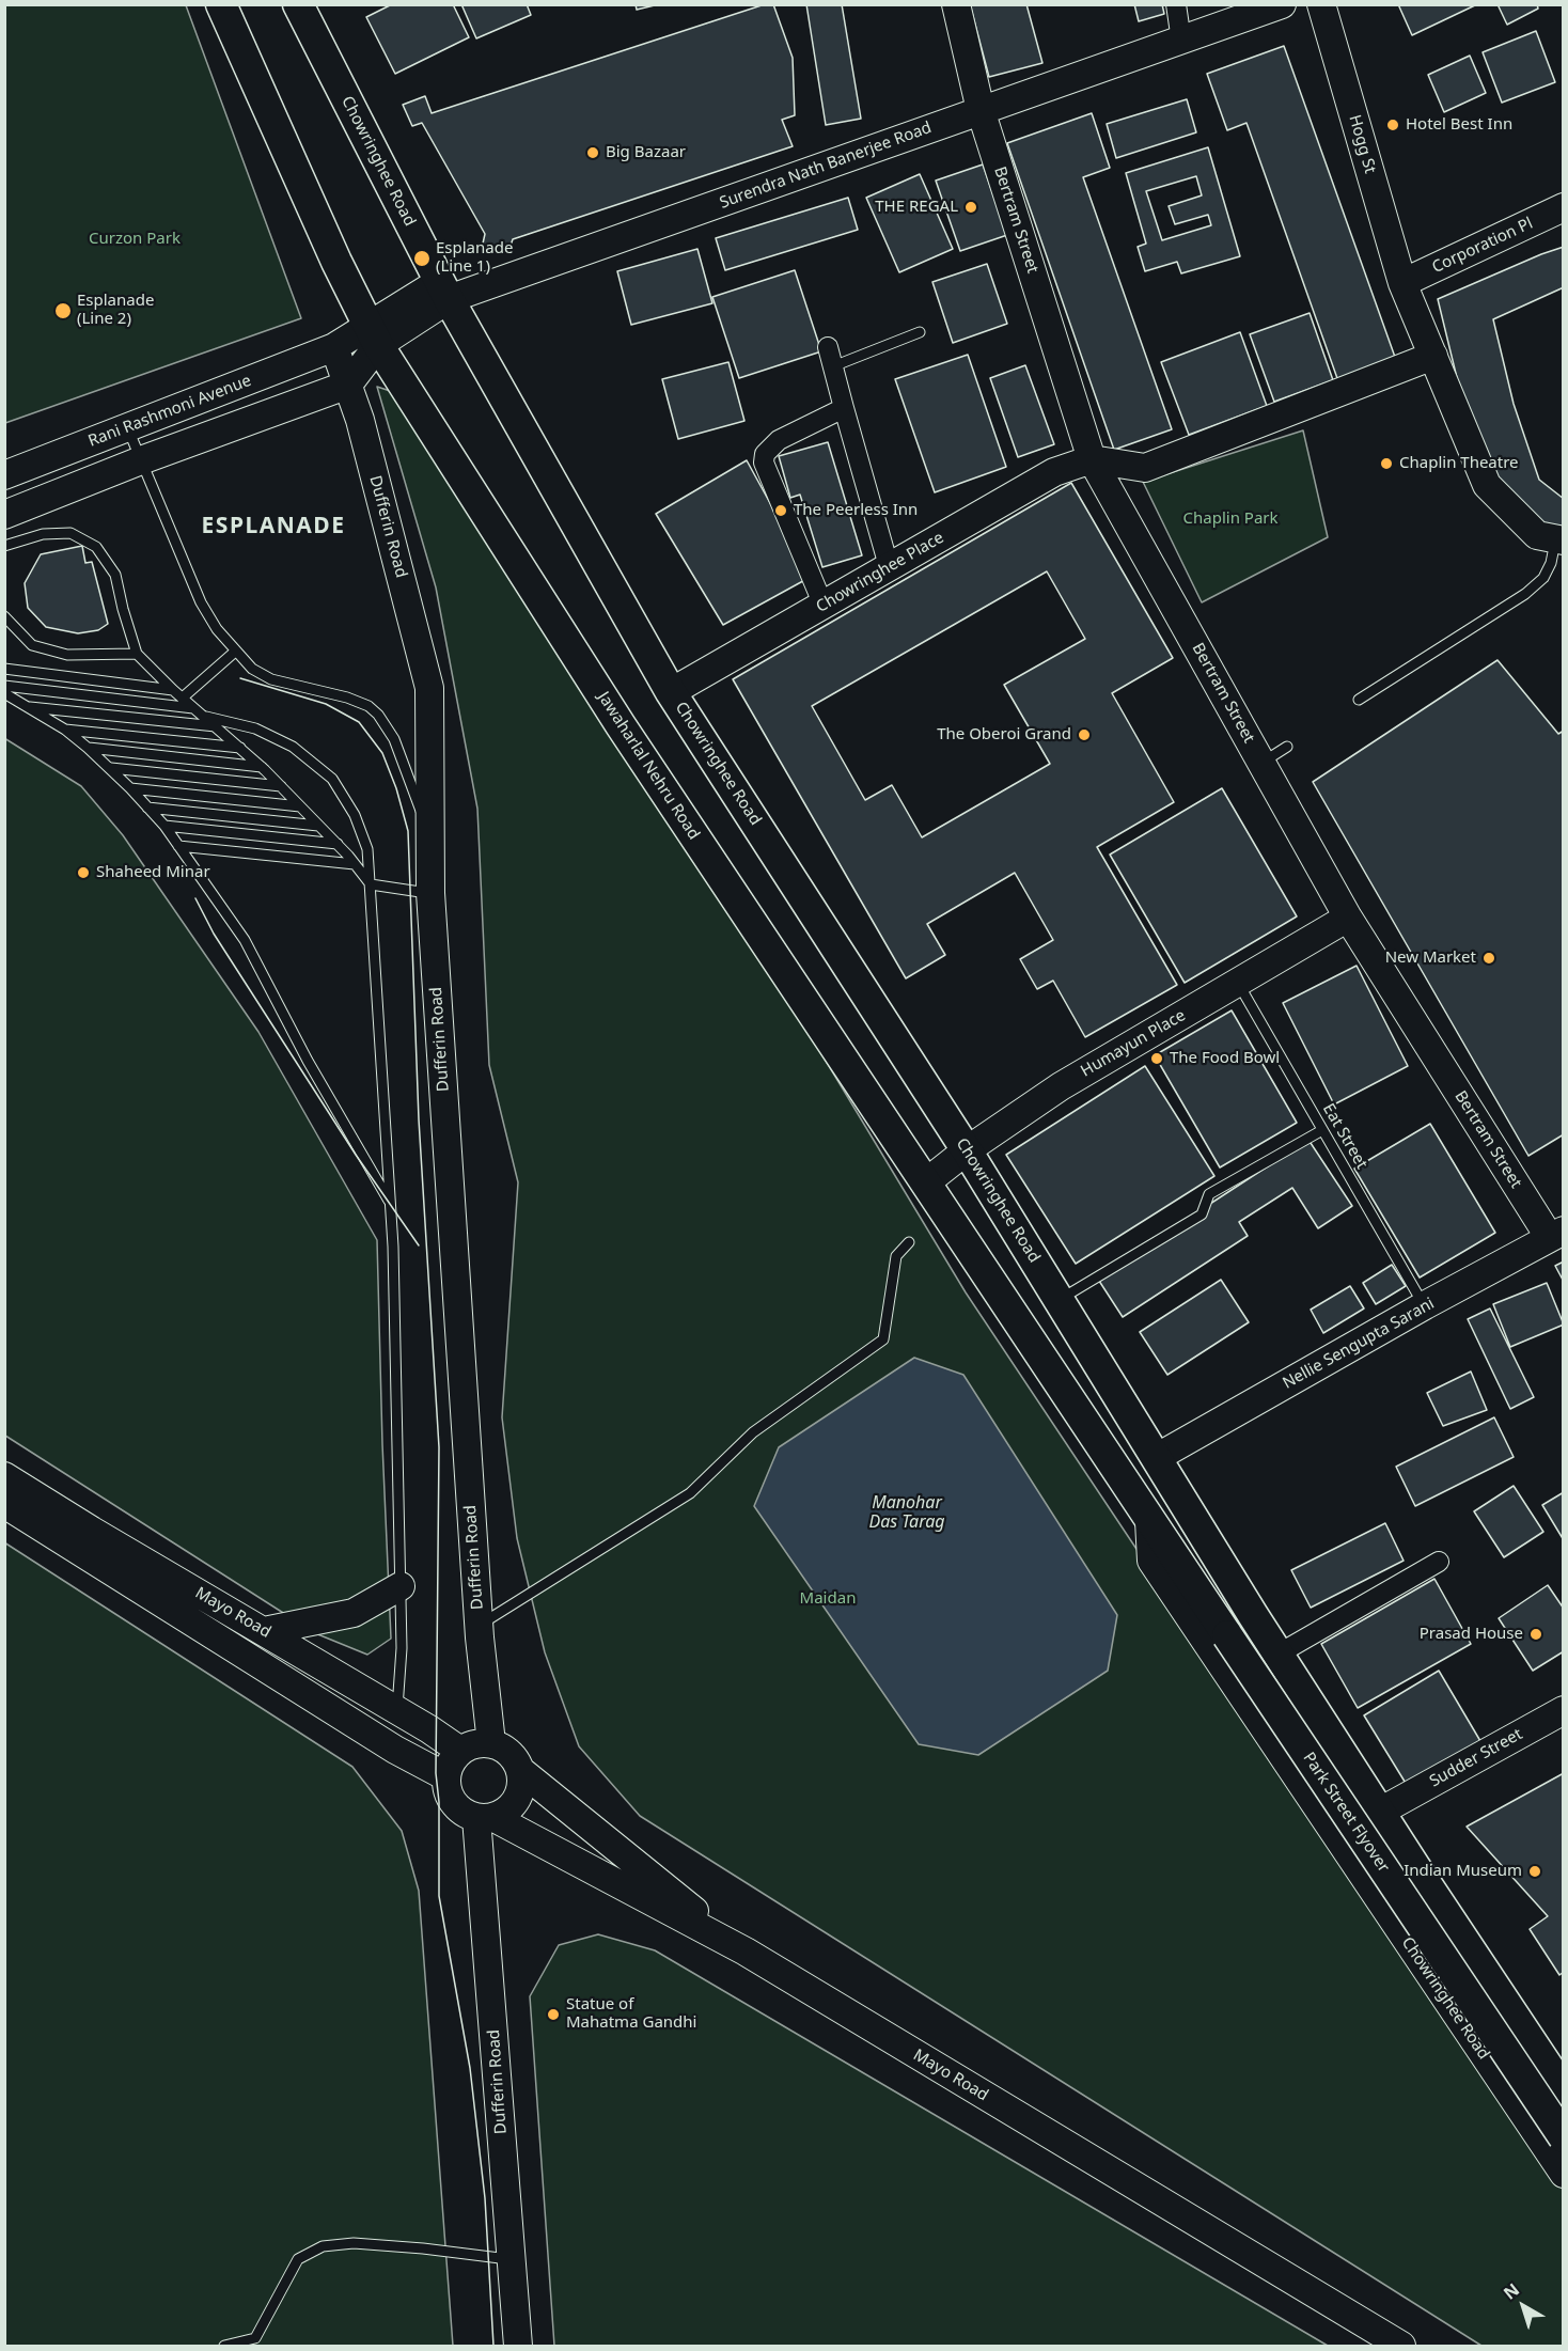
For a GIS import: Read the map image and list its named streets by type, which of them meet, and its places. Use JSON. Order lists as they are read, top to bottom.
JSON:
{
  "streets": {
    "main road": [
      "Hogg St",
      "Chowringhee Road",
      "Surendra Nath Banerjee Road",
      "Bertram Street",
      "Corporation Pl",
      "Rani Rashmoni Avenue",
      "Dufferin Road",
      "Chowringhee Place",
      "Jawaharlal Nehru Road",
      "Humayun Place",
      "Nellie Sengupta Sarani",
      "Mayo Road",
      "Sudder Street",
      "Park Street Flyover"
    ],
    "lane": ["Eat Street"]
  },
  "crossings": [
    ["Hogg St", "Corporation Pl"],
    ["Chowringhee Road", "Surendra Nath Banerjee Road"],
    ["Chowringhee Road", "Chowringhee Place"],
    ["Chowringhee Road", "Humayun Place"],
    ["Chowringhee Road", "Nellie Sengupta Sarani"],
    ["Chowringhee Road", "Park Street Flyover"],
    ["Surendra Nath Banerjee Road", "Bertram Street"],
    ["Surendra Nath Banerjee Road", "Rani Rashmoni Avenue"],
    ["Surendra Nath Banerjee Road", "Jawaharlal Nehru Road"],
    ["Bertram Street", "Chowringhee Place"],
    ["Bertram Street", "Humayun Place"],
    ["Bertram Street", "Nellie Sengupta Sarani"],
    ["Rani Rashmoni Avenue", "Dufferin Road"],
    ["Rani Rashmoni Avenue", "Jawaharlal Nehru Road"],
    ["Dufferin Road", "Mayo Road"],
    ["Jawaharlal Nehru Road", "Humayun Place"],
    ["Humayun Place", "Eat Street"],
    ["Eat Street", "Nellie Sengupta Sarani"]
  ],
  "districts": ["ESPLANADE"],
  "water": ["Manohar Das Tarag"],
  "parks": ["Curzon Park", "Chaplin Park", "Maidan"],
  "places": [
    "Hotel Best Inn",
    "Big Bazaar",
    "THE REGAL",
    "Esplanade (Line 1)",
    "Esplanade (Line 2)",
    "Chaplin Theatre",
    "The Peerless Inn",
    "The Oberoi Grand",
    "Shaheed Minar",
    "New Market",
    "The Food Bowl",
    "Prasad House",
    "Indian Museum",
    "Statue of Mahatma Gandhi"
  ],
  "north": "top left"
}
